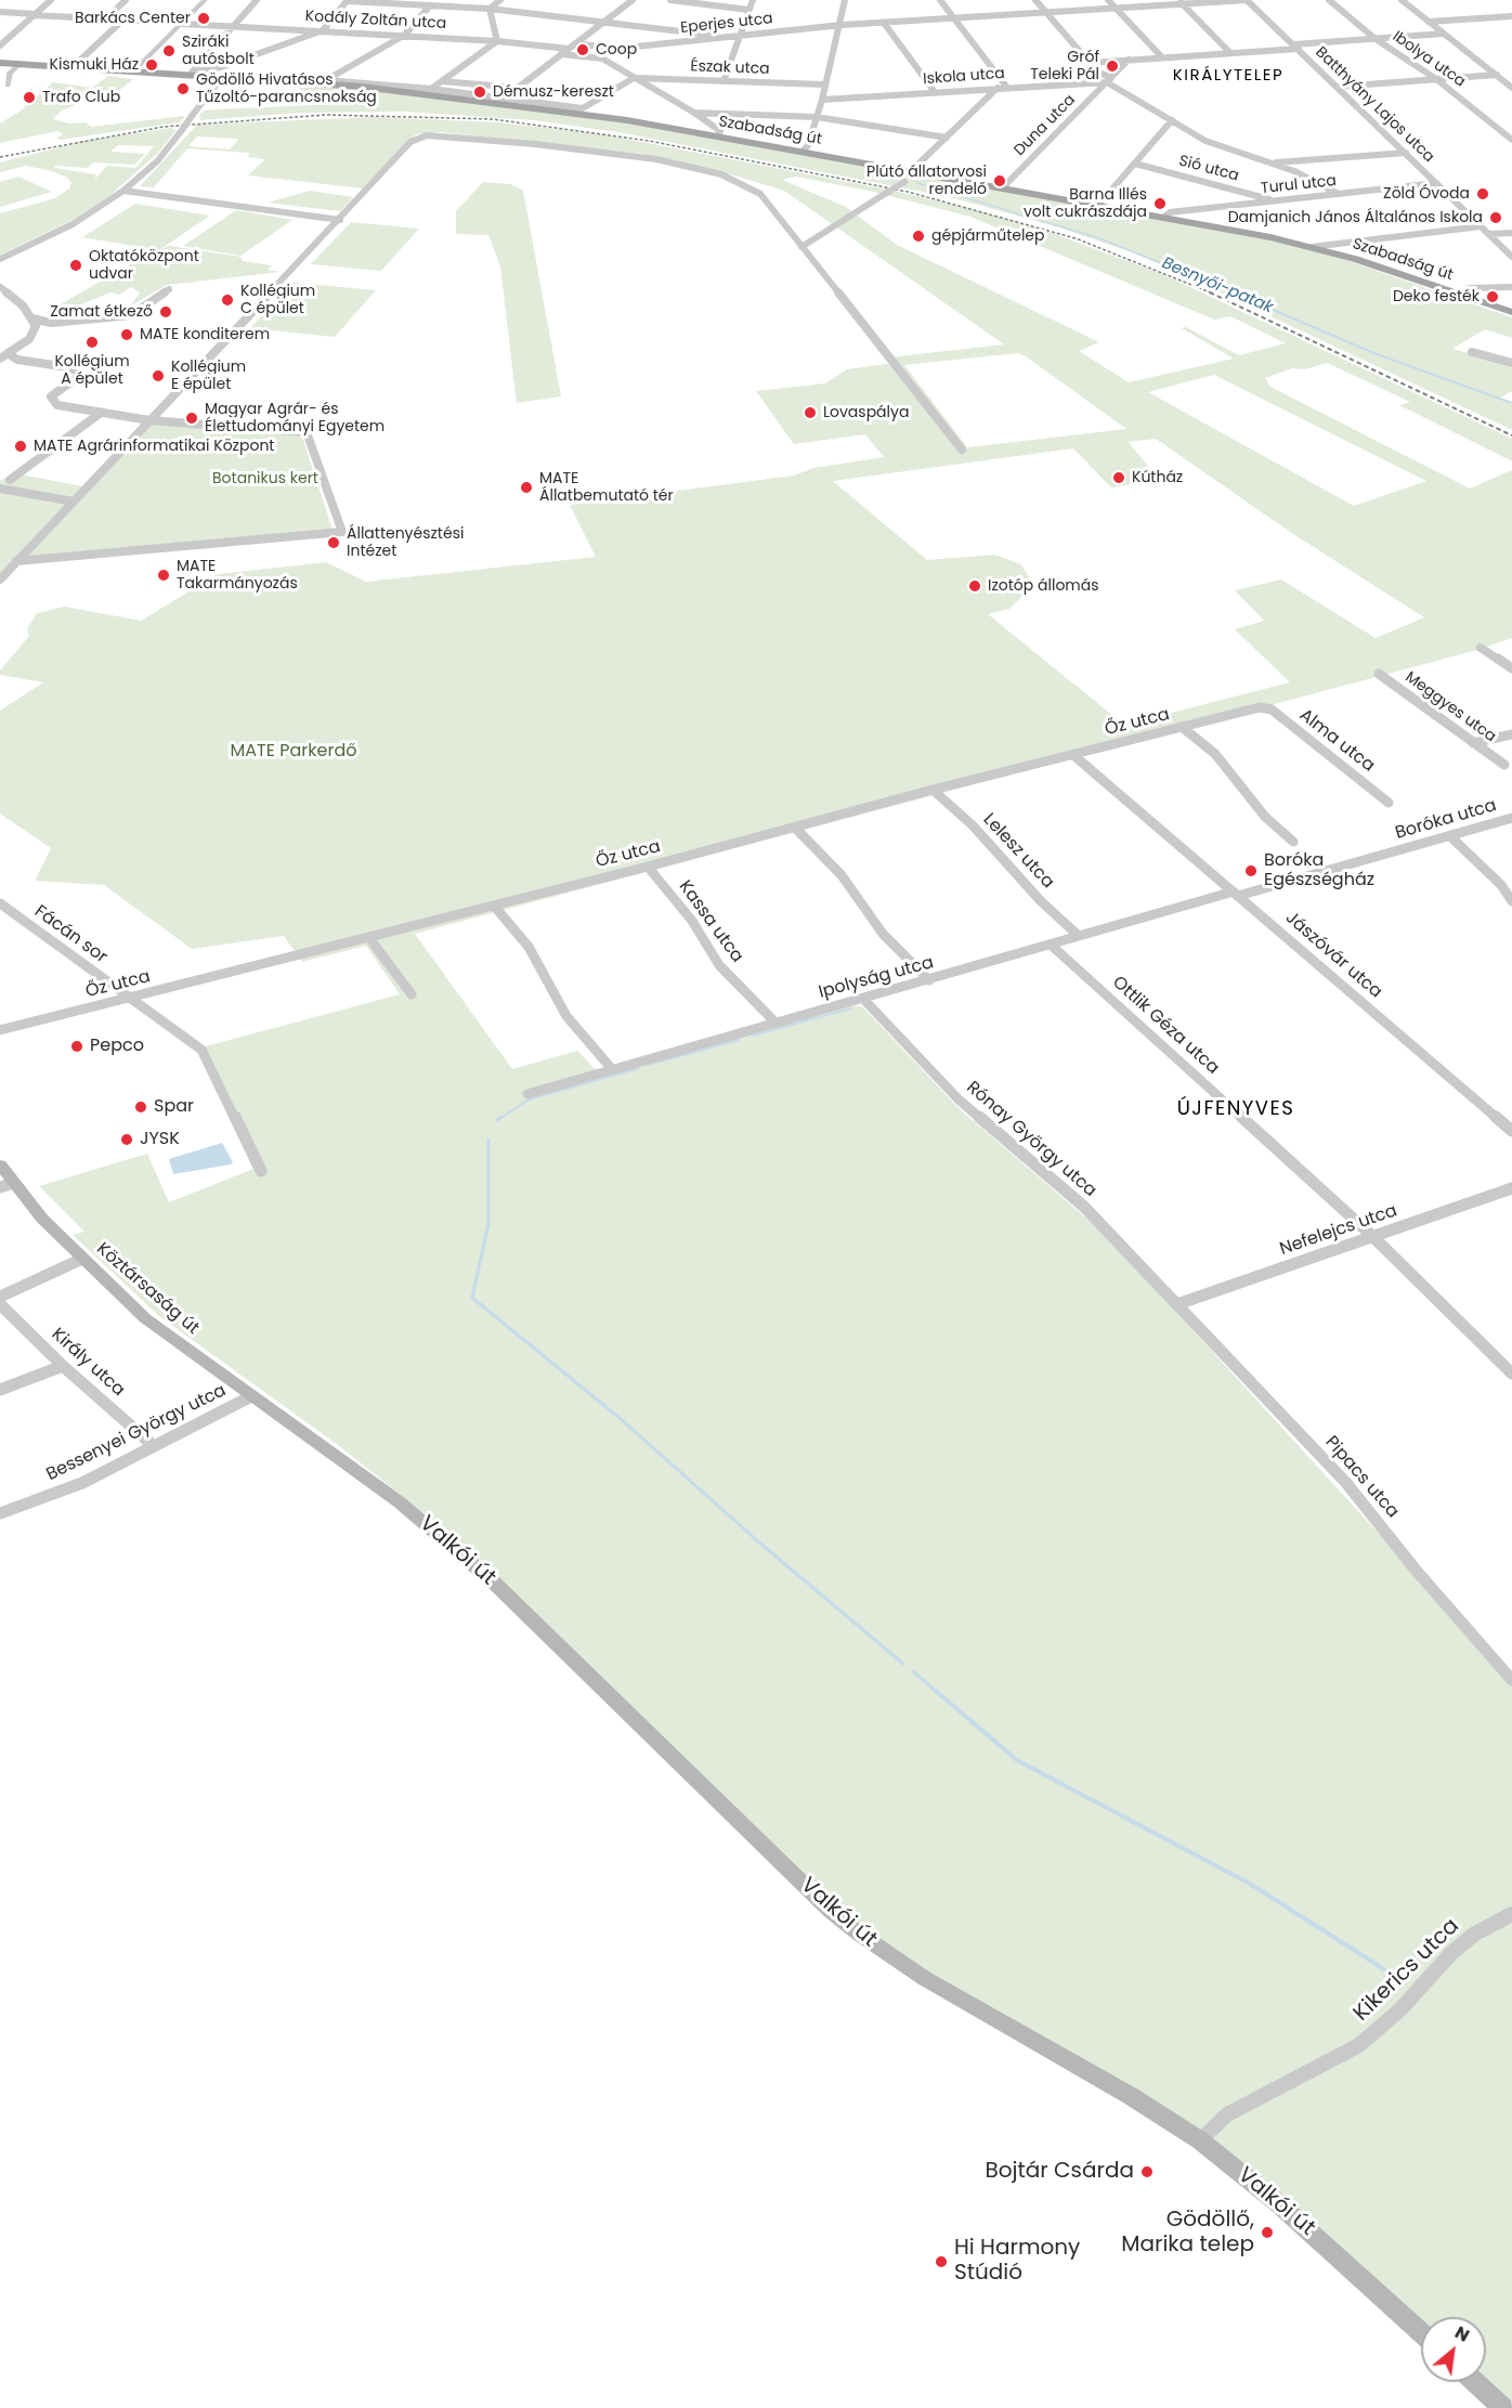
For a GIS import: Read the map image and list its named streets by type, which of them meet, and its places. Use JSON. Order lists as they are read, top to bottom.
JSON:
{
  "streets": {
    "main road": ["Szabadság út", "Köztársaság út", "Valkói út"],
    "street": [
      "Kodály Zoltán utca",
      "Eperjes utca",
      "Ibolya utca",
      "Észak utca",
      "Iskola utca",
      "Batthyány Lajos utca",
      "Duna utca",
      "Sió utca",
      "Turul utca",
      "Meggyes utca",
      "Őz utca",
      "Alma utca",
      "Boróka utca",
      "Lelesz utca",
      "Kassa utca",
      "Fácán sor",
      "Jászóvár utca",
      "Ipolyság utca",
      "Ottlik Géza utca",
      "Rónay György utca",
      "Nefelejcs utca",
      "Király utca",
      "Bessenyei György utca",
      "Pipacs utca",
      "Kikerics utca"
    ]
  },
  "crossings": [
    ["Eperjes utca", "Batthyány Lajos utca"],
    ["Észak utca", "Szabadság út"],
    ["Iskola utca", "Duna utca"],
    ["Batthyány Lajos utca", "Turul utca"],
    ["Duna utca", "Szabadság út"],
    ["Szabadság út", "Turul utca"],
    ["Sió utca", "Turul utca"],
    ["Őz utca", "Alma utca"],
    ["Őz utca", "Lelesz utca"],
    ["Őz utca", "Kassa utca"],
    ["Őz utca", "Fácán sor"],
    ["Őz utca", "Jászóvár utca"],
    ["Boróka utca", "Jászóvár utca"],
    ["Boróka utca", "Ipolyság utca"],
    ["Lelesz utca", "Ipolyság utca"],
    ["Kassa utca", "Ipolyság utca"],
    ["Jászóvár utca", "Ipolyság utca"],
    ["Ipolyság utca", "Ottlik Géza utca"],
    ["Ipolyság utca", "Rónay György utca"],
    ["Ottlik Géza utca", "Nefelejcs utca"],
    ["Rónay György utca", "Nefelejcs utca"],
    ["Rónay György utca", "Pipacs utca"],
    ["Nefelejcs utca", "Pipacs utca"],
    ["Köztársaság út", "Bessenyei György utca"],
    ["Köztársaság út", "Valkói út"],
    ["Király utca", "Bessenyei György utca"],
    ["Valkói út", "Kikerics utca"]
  ],
  "districts": ["KIRÁLYTELEP", "ÚJFENYVES"],
  "water": ["Besnyői-patak"],
  "parks": ["Botanikus kert", "MATE Parkerdő"],
  "places": [
    "Barkács Center",
    "Coop",
    "Sziráki autósbolt",
    "Kismuki Ház",
    "Gróf Teleki Pál",
    "Gödöllő Hivatásos Tűzoltó-parancsnokság",
    "Démusz-kereszt",
    "Trafo Club",
    "Plútó állatorvosi rendelő",
    "Zöld Óvoda",
    "Barna Illés volt cukrászdája",
    "Damjanich János Általános Iskola",
    "gépjárműtelep",
    "Oktatóközpont udvar",
    "Deko festék",
    "Kollégium C épület",
    "Zamat étkező",
    "MATE konditerem",
    "Kollégium A épület",
    "Kollégium E épület",
    "Lovaspálya",
    "Magyar Agrár- és Élettudományi Egyetem",
    "MATE Agrárinformatikai Központ",
    "Kútház",
    "MATE Állatbemutató tér",
    "Állattenyésztési Intézet",
    "MATE Takarmányozás",
    "Izotóp állomás",
    "Boróka Egészségház",
    "Pepco",
    "Spar",
    "JYSK",
    "Bojtár Csárda",
    "Gödöllő, Marika telep",
    "Hi Harmony Stúdió"
  ],
  "north": "top right"
}
